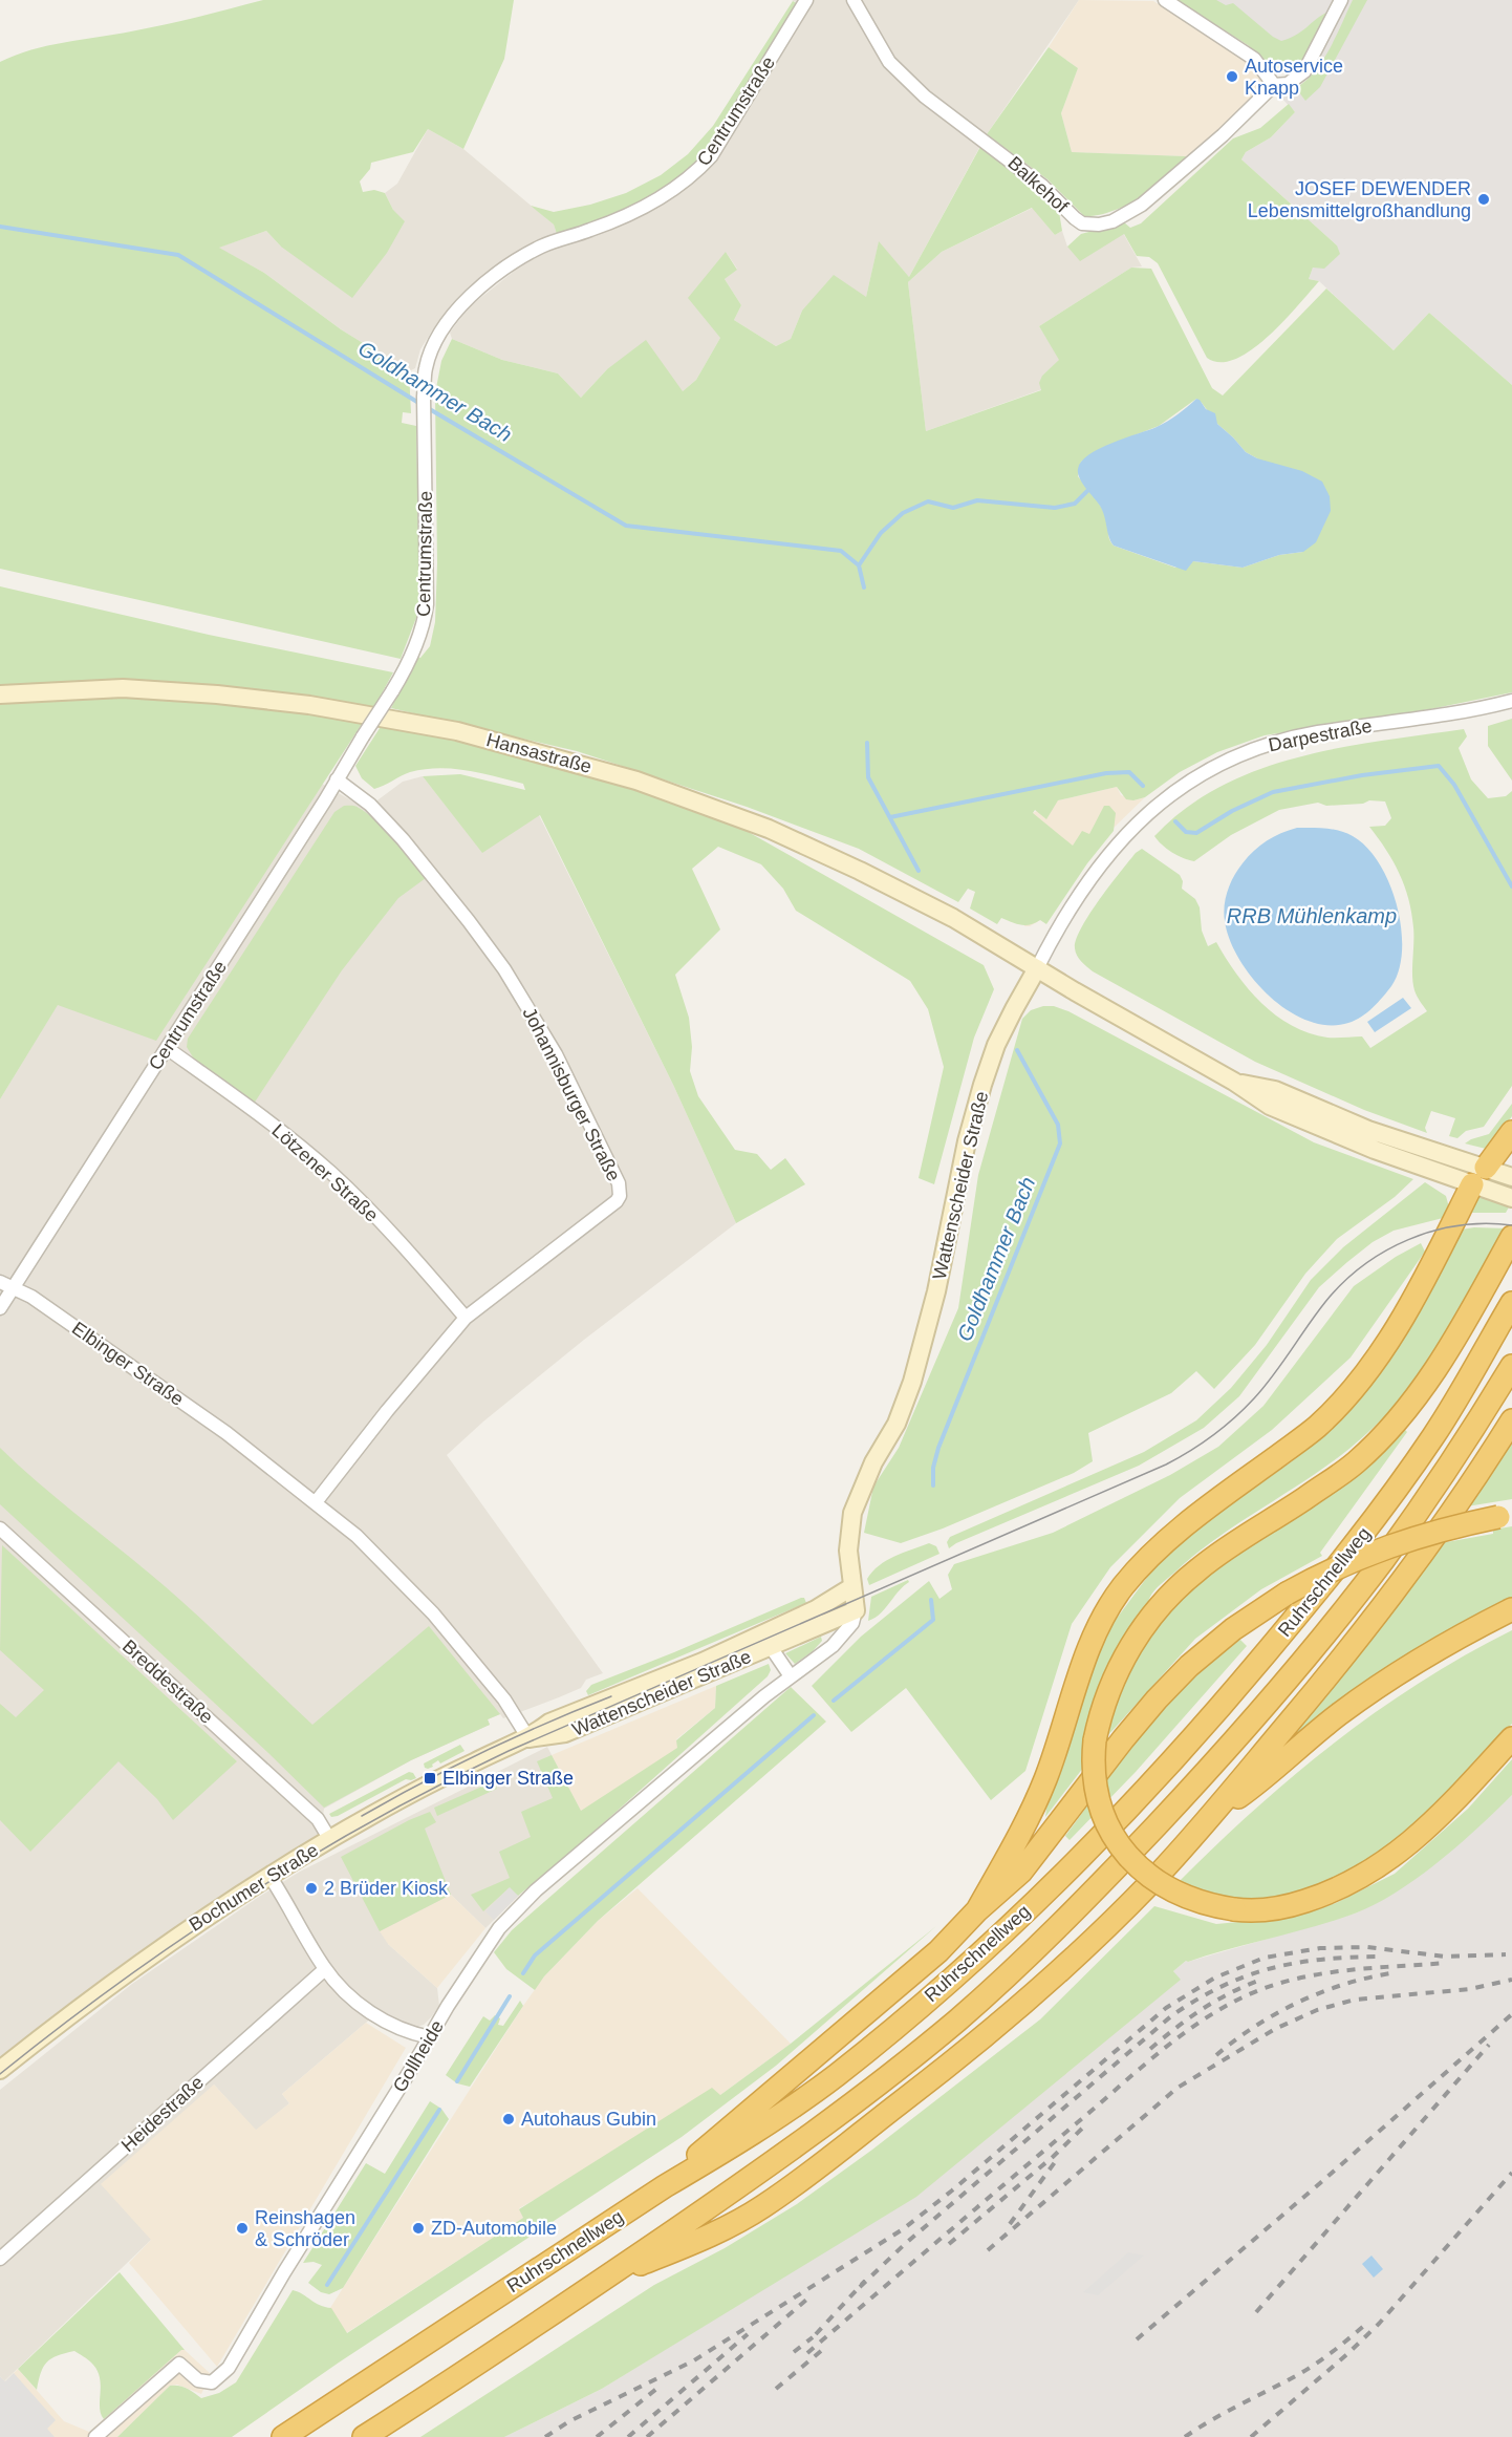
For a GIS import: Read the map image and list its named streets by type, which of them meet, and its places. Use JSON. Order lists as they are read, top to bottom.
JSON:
{
  "streets": {
    "highway": ["Ruhrschnellweg"],
    "main road": ["Hansastraße", "Wattenscheider Straße", "Bochumer Straße"],
    "street": [
      "Centrumstraße",
      "Balkehof",
      "Darpestraße",
      "Johannisburger Straße",
      "Lötzener Straße",
      "Elbinger Straße",
      "Breddestraße",
      "Gollheide",
      "Heidestraße"
    ]
  },
  "crossings": [
    ["Centrumstraße", "Johannisburger Straße"],
    ["Centrumstraße", "Lötzener Straße"],
    ["Centrumstraße", "Elbinger Straße"],
    ["Darpestraße", "Hansastraße"],
    ["Darpestraße", "Wattenscheider Straße"],
    ["Hansastraße", "Wattenscheider Straße"],
    ["Johannisburger Straße", "Lötzener Straße"],
    ["Johannisburger Straße", "Elbinger Straße"],
    ["Wattenscheider Straße", "Elbinger Straße"],
    ["Wattenscheider Straße", "Bochumer Straße"],
    ["Wattenscheider Straße", "Gollheide"],
    ["Elbinger Straße", "Bochumer Straße"],
    ["Breddestraße", "Bochumer Straße"]
  ],
  "water": ["Goldhammer Bach", "RRB Mühlenkamp"],
  "places": {
    "other": [
      "Autoservice Knapp",
      "JOSEF DEWENDER Lebensmittelgroßhandlung",
      "2 Brüder Kiosk",
      "Autohaus Gubin",
      "Reinshagen & Schröder",
      "ZD-Automobile"
    ],
    "transit": ["Elbinger Straße"]
  }
}
